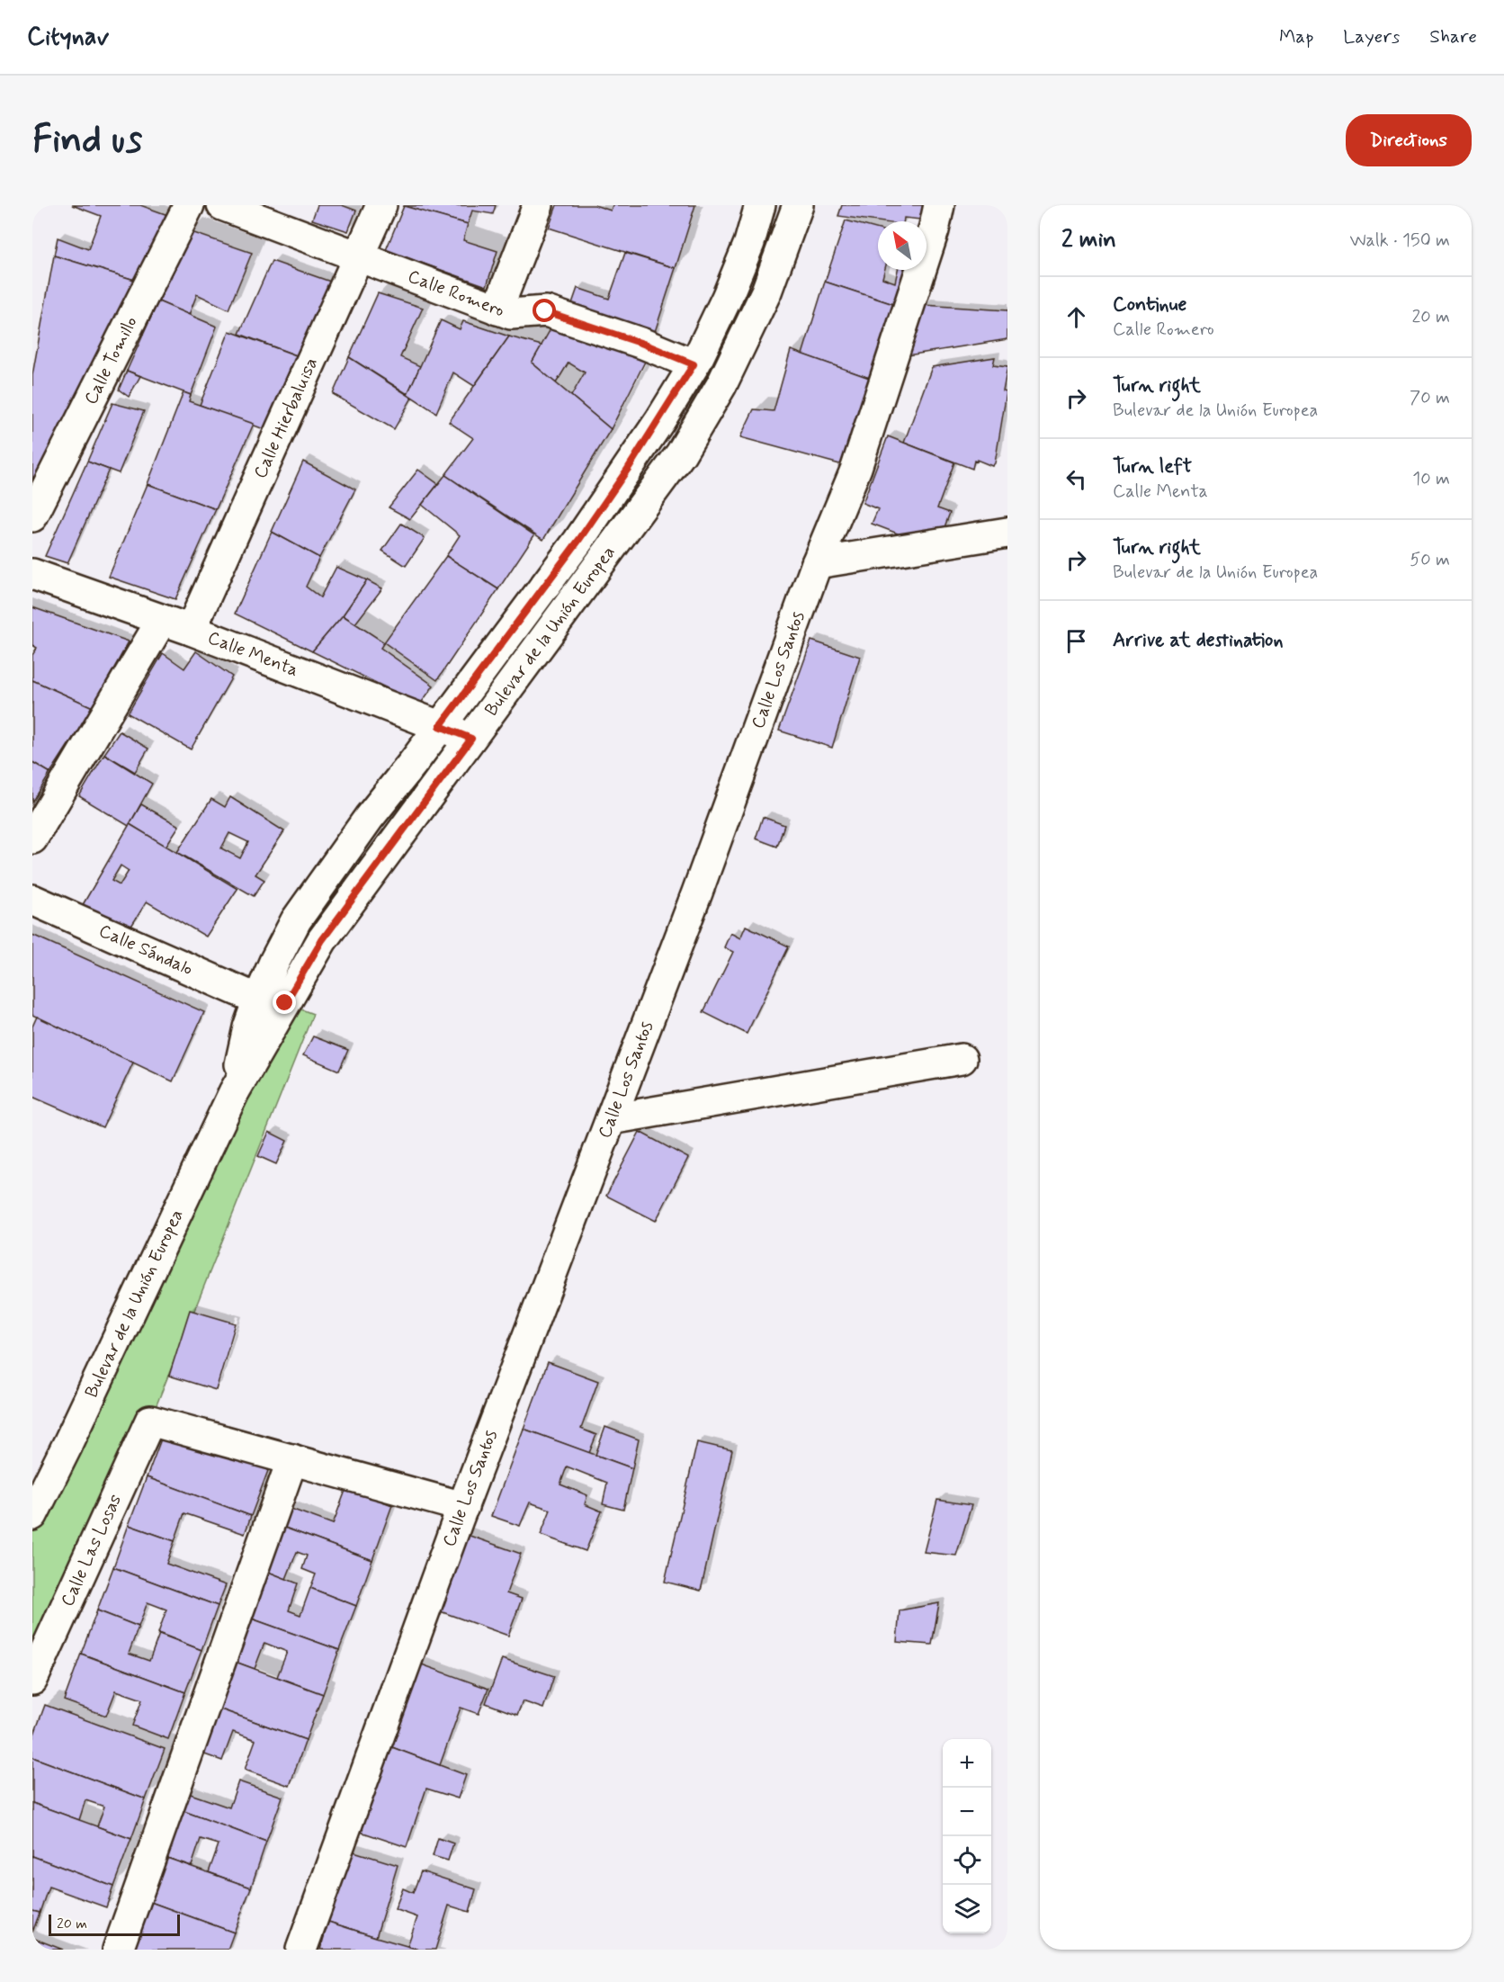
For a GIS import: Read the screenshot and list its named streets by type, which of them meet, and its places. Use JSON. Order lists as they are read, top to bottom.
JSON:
{
  "streets": {
    "street": [
      "Calle Romero",
      "Calle Tomillo",
      "Calle Hierbaluisa",
      "Bulevar de la Unión Europea",
      "Calle Menta",
      "Calle Los Santos",
      "Calle Sándalo",
      "Calle Las Losas"
    ]
  },
  "crossings": [
    ["Calle Romero", "Calle Hierbaluisa"],
    ["Calle Romero", "Bulevar de la Unión Europea"],
    ["Calle Hierbaluisa", "Calle Menta"],
    ["Bulevar de la Unión Europea", "Calle Menta"],
    ["Bulevar de la Unión Europea", "Calle Sándalo"]
  ],
  "scale_bar": "20 m",
  "north": "top left",
  "page": {
    "header": "Citynav",
    "nav": ["Map", "Layers", "Share"],
    "buttons": "Directions",
    "title": "Find us",
    "heading": ["2 min", "Walk · 150 m"],
    "list": [
      ["Continue", "Calle Romero", "20 m"],
      ["Turn right", "Bulevar de la Unión Europea", "70 m"],
      ["Turn left", "Calle Menta", "10 m"],
      ["Turn right", "Bulevar de la Unión Europea", "50 m"],
      "Arrive at destination"
    ],
    "map_buttons": ["+", "−"],
    "scale": "20 m"
  }
}
